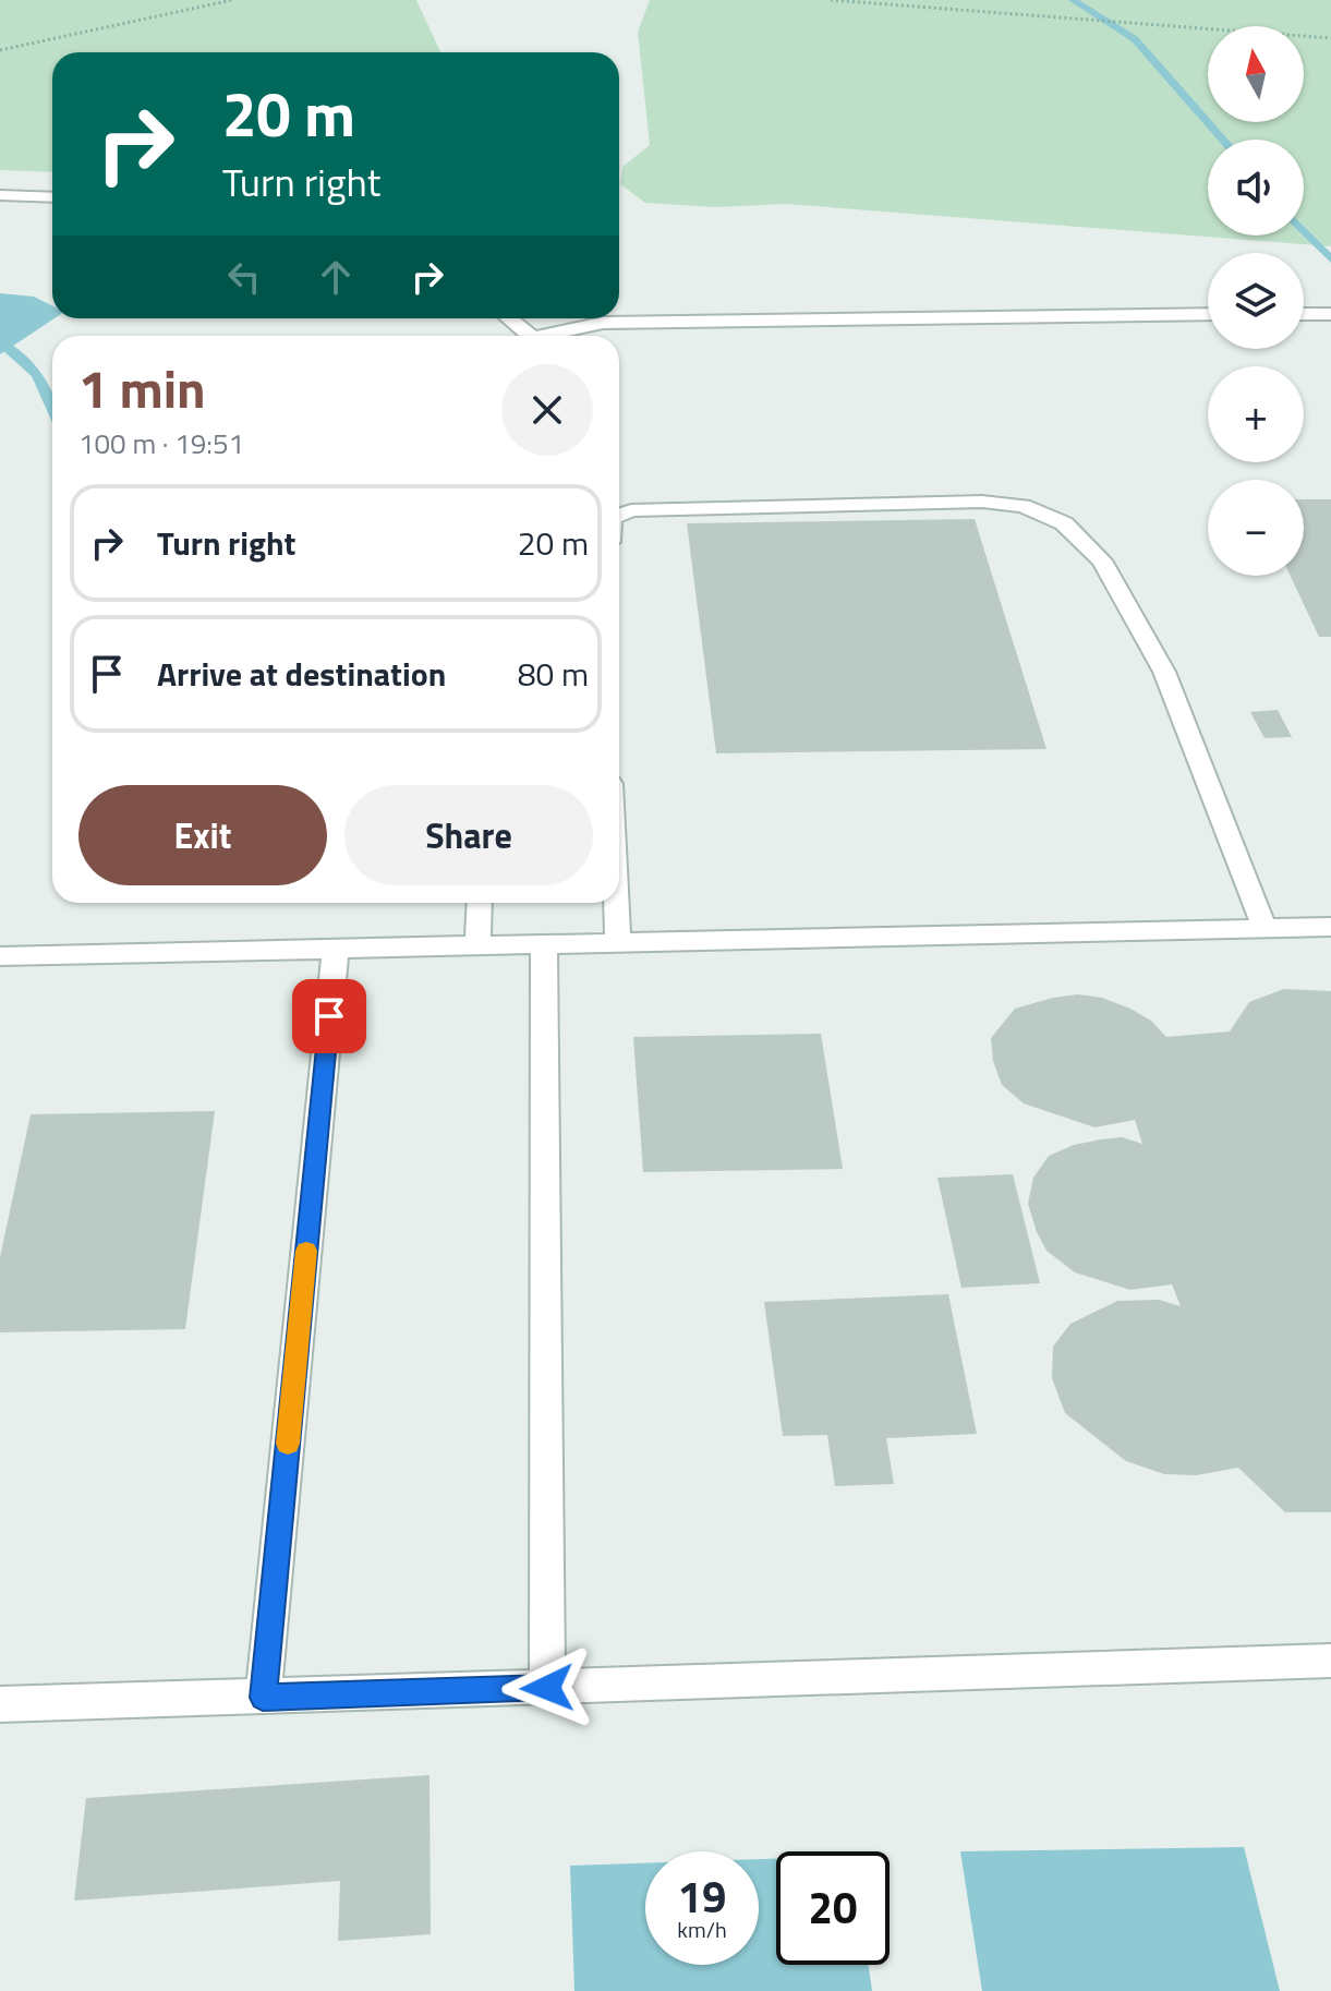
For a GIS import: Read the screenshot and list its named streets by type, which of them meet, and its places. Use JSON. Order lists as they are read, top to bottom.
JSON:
{
  "north": "top",
  "page": {
    "map_buttons": ["+", "−"],
    "turn": ["20 m", "Turn right"],
    "heading": ["1 min", "100 m · 19:51"],
    "list": [
      {
        "name": "Turn right",
        "value": "20 m"
      },
      {
        "name": "Arrive at destination",
        "value": "80 m"
      }
    ],
    "buttons": ["Exit", "Share"],
    "speed": "19 km/h",
    "limit": "20"
  }
}
